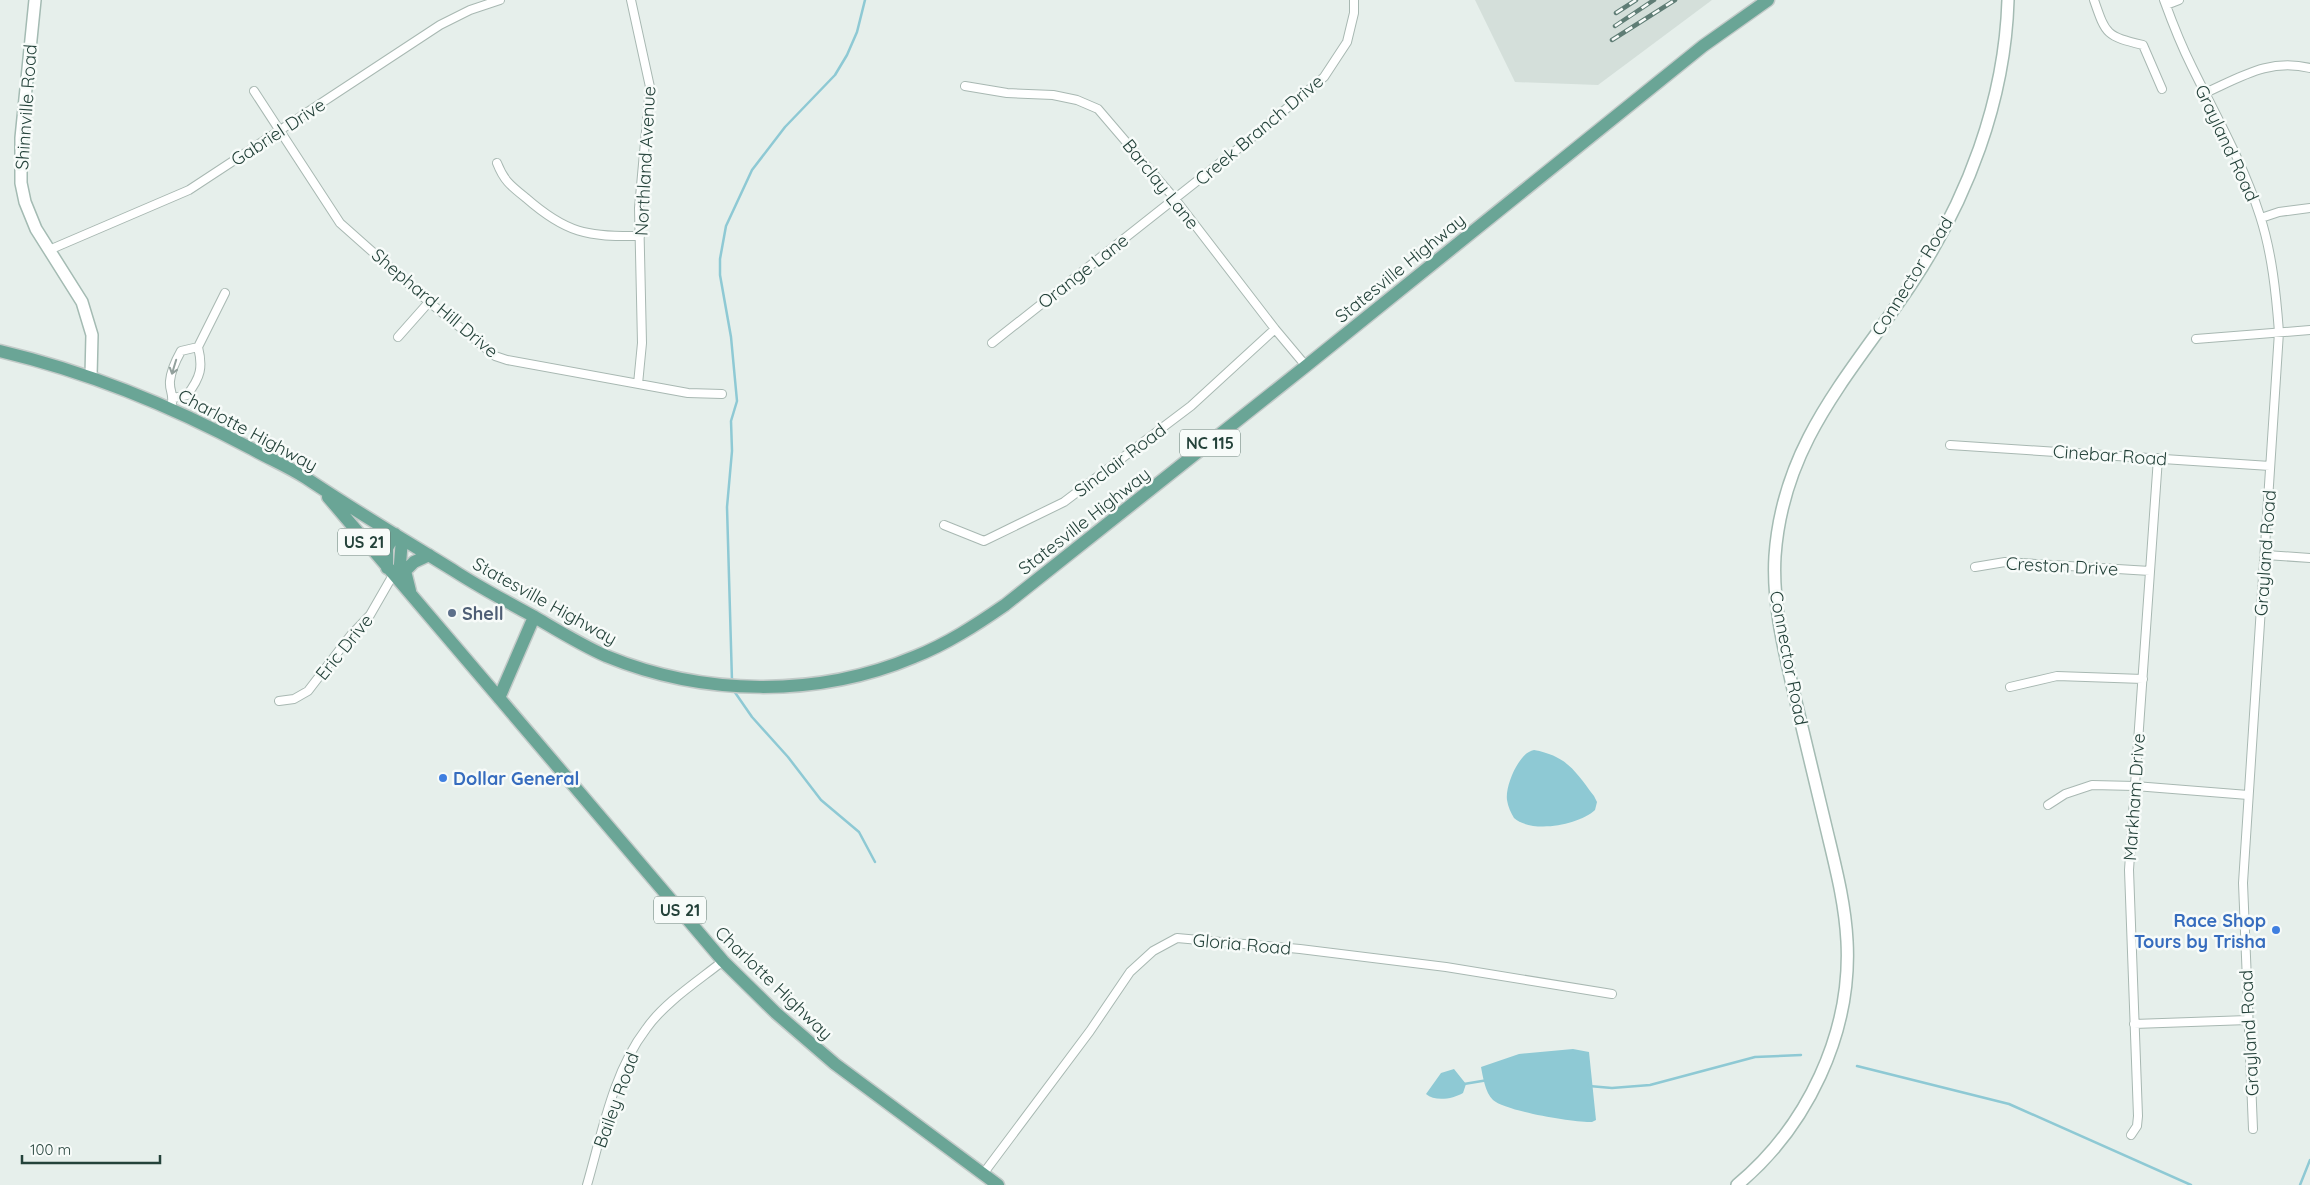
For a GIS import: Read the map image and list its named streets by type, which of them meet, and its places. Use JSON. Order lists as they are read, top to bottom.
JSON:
{
  "streets": {
    "main road": [
      "Statesville Highway",
      "Charlotte Highway",
      "NC 115",
      "US 21"
    ],
    "street": [
      "Shinnville Road",
      "Creek Branch Drive",
      "Gabriel Drive",
      "Grayland Road",
      "Northland Avenue",
      "Barclay Lane",
      "Orange Lane",
      "Connector Road",
      "Shephard Hill Drive",
      "Cinebar Road",
      "Sinclair Road",
      "Creston Drive",
      "Eric Drive",
      "Markham Drive",
      "Gloria Road",
      "Bailey Road"
    ]
  },
  "crossings": [
    ["Shinnville Road", "Gabriel Drive"],
    ["Shinnville Road", "Charlotte Highway"],
    ["Creek Branch Drive", "Barclay Lane"],
    ["Creek Branch Drive", "Orange Lane"],
    ["Gabriel Drive", "Shephard Hill Drive"],
    ["Grayland Road", "Cinebar Road"],
    ["Northland Avenue", "Shephard Hill Drive"],
    ["Barclay Lane", "Statesville Highway"],
    ["Barclay Lane", "Orange Lane"],
    ["Barclay Lane", "Sinclair Road"],
    ["Statesville Highway", "Charlotte Highway"],
    ["Charlotte Highway", "Eric Drive"],
    ["Charlotte Highway", "Gloria Road"],
    ["Charlotte Highway", "Bailey Road"],
    ["Cinebar Road", "Markham Drive"],
    ["Creston Drive", "Markham Drive"]
  ],
  "places": ["Shell", "Dollar General", "Race Shop Tours by Trisha"],
  "scale_bar": "100 m"
}
